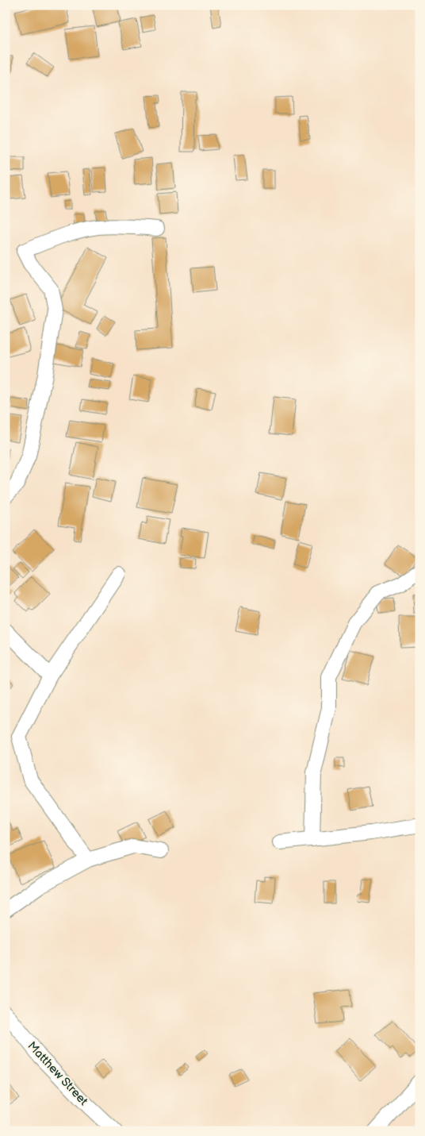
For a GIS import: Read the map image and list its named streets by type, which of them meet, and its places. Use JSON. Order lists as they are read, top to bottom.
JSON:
{
  "streets": {
    "street": ["Matthew Street"]
  }
}
